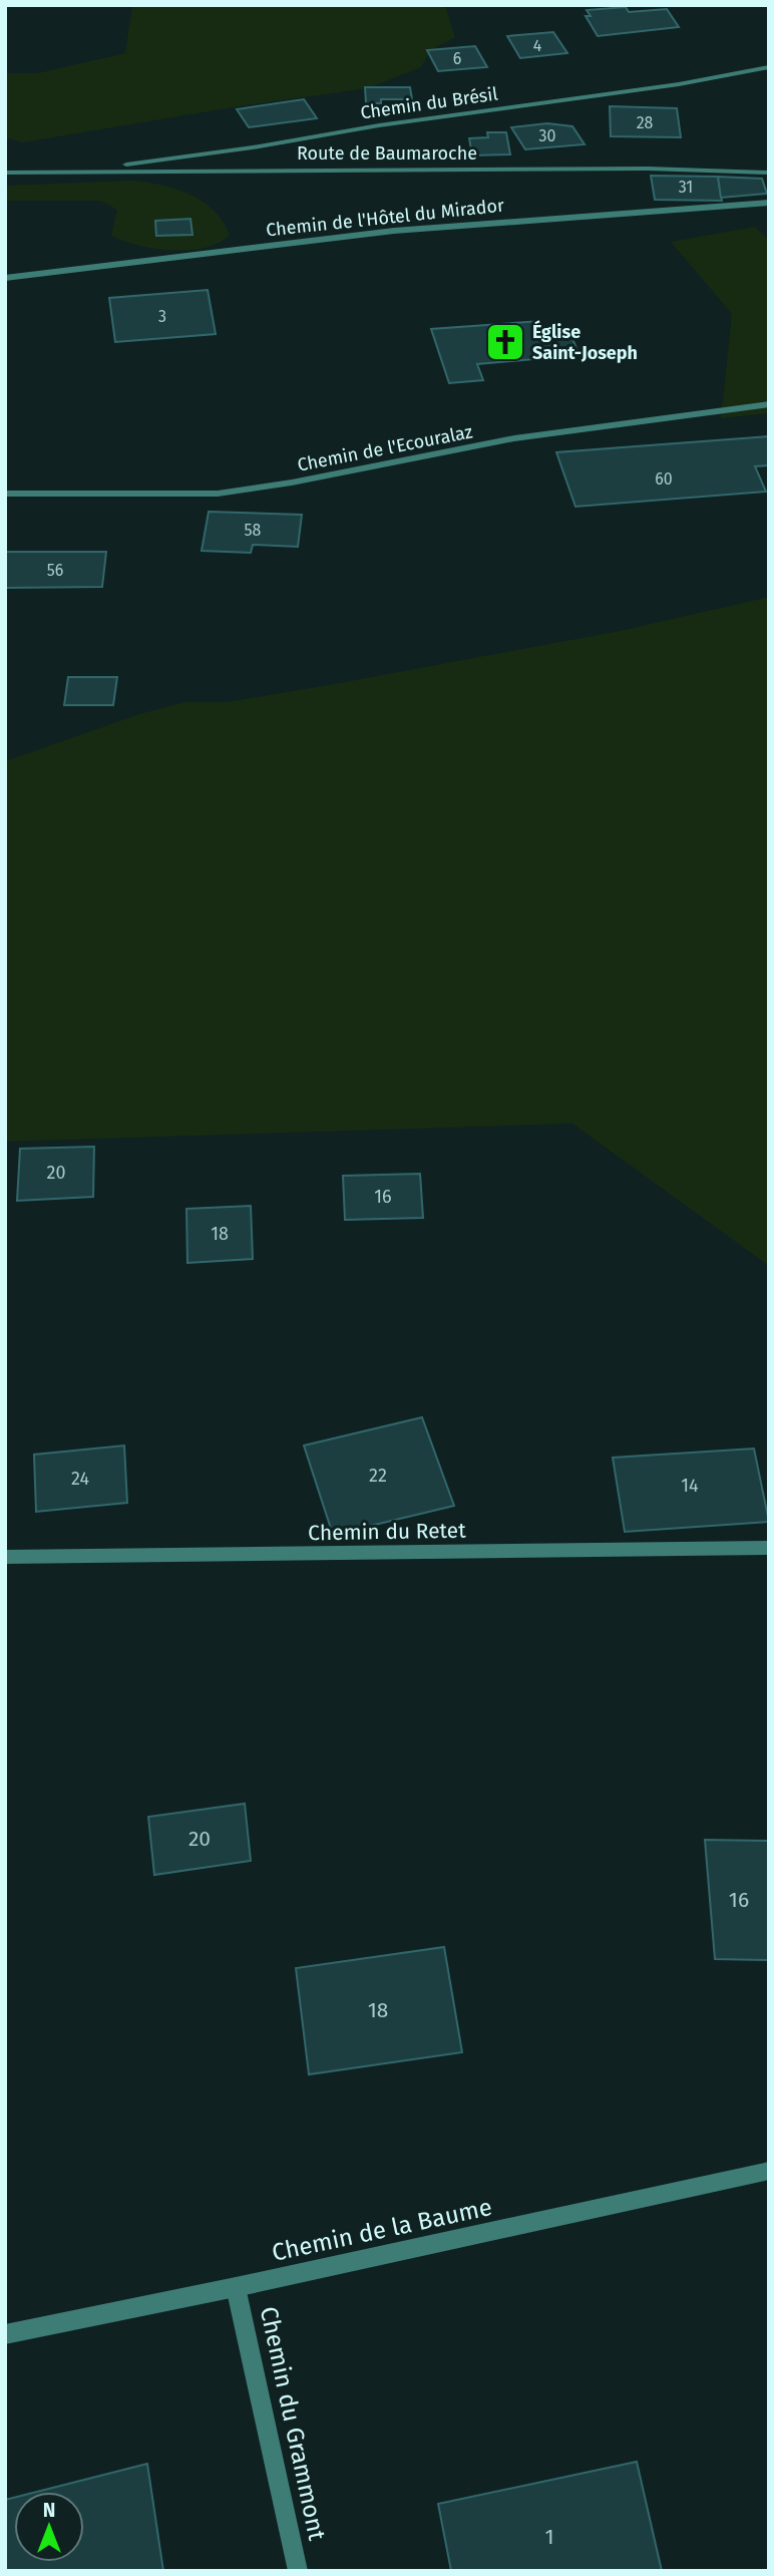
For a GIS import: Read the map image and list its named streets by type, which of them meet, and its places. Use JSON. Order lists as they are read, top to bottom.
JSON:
{
  "streets": {
    "street": [
      "Chemin du Brésil",
      "Route de Baumaroche",
      "Chemin de l'Hôtel du Mirador",
      "Chemin de l'Ecouralaz",
      "Chemin du Retet",
      "Chemin de la Baume",
      "Chemin du Grammont"
    ]
  },
  "crossings": [
    ["Chemin du Brésil", "Route de Baumaroche"],
    ["Chemin de la Baume", "Chemin du Grammont"]
  ],
  "places": {
    "church": ["Église Saint-Joseph"]
  },
  "house_numbers": [
    "4",
    "6",
    "28",
    "30",
    "31",
    "3",
    "60",
    "58",
    "56",
    "20",
    "16",
    "18",
    "22",
    "24",
    "14",
    "20",
    "16",
    "18",
    "1"
  ],
  "north": "top"
}
